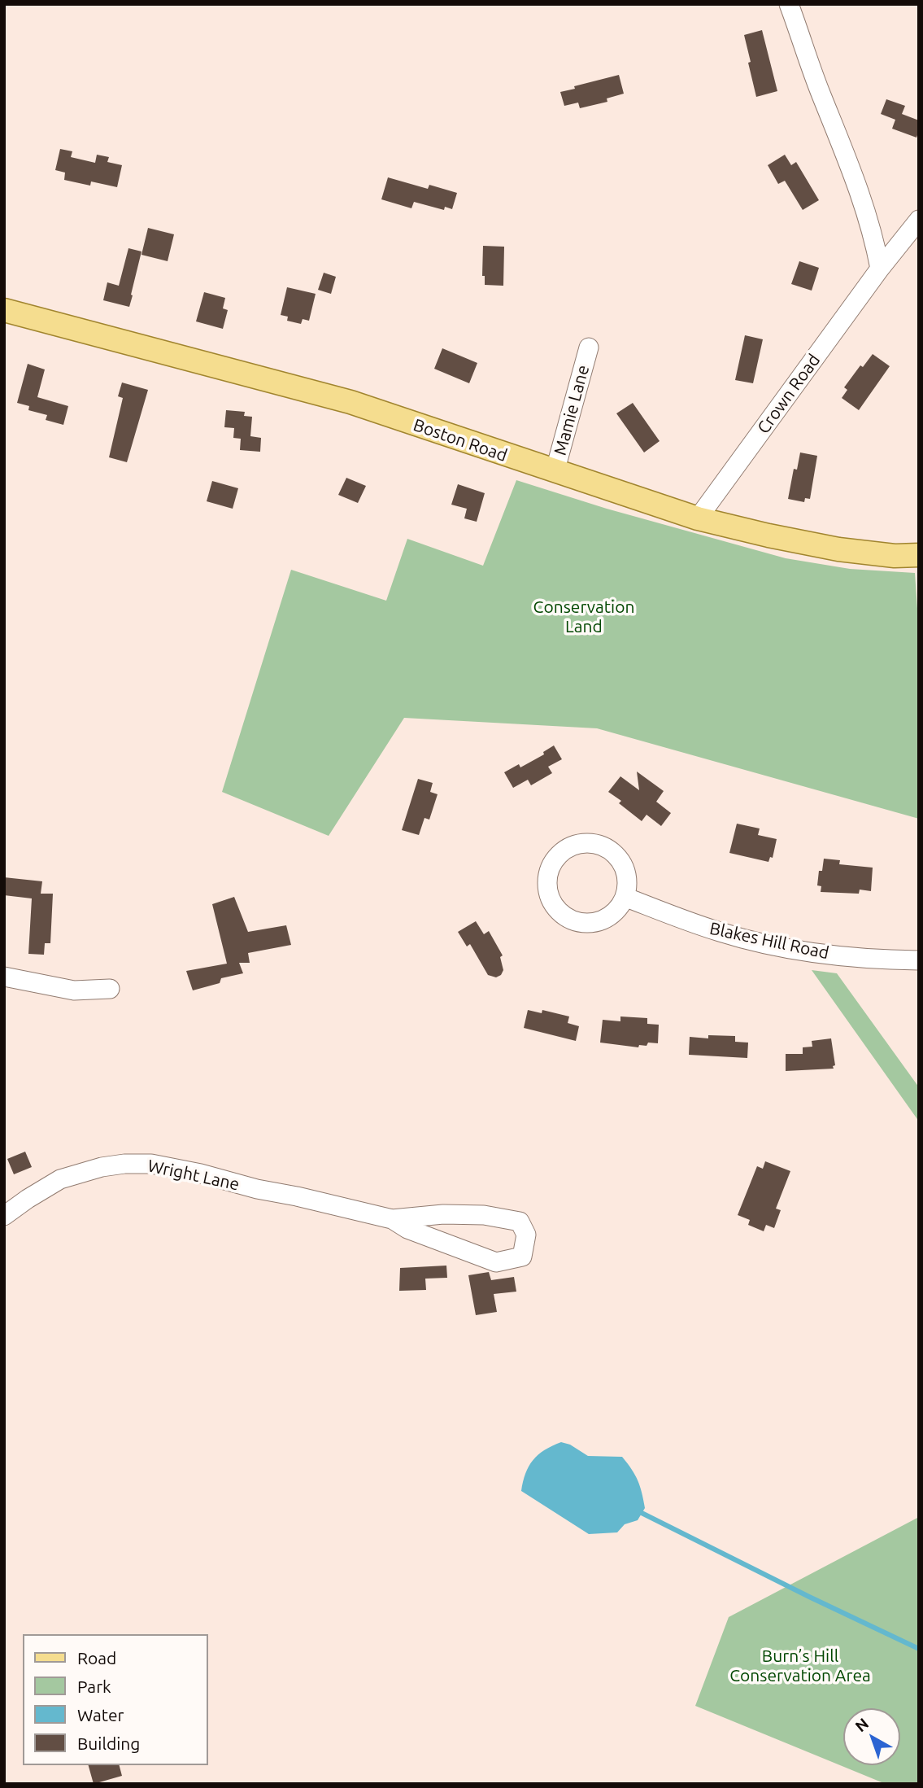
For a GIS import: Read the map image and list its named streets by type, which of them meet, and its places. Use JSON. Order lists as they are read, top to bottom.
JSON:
{
  "streets": {
    "main road": ["Boston Road"],
    "street": [
      "Crown Road",
      "Mamie Lane",
      "Blakes Hill Road",
      "Wright Lane"
    ]
  },
  "crossings": [
    ["Crown Road", "Boston Road"],
    ["Mamie Lane", "Boston Road"]
  ],
  "parks": ["Conservation Land", "Burn’s Hill Conservation Area"],
  "legend": [
    "Road",
    "Park",
    "Water",
    "Building"
  ],
  "north": "top left"
}
